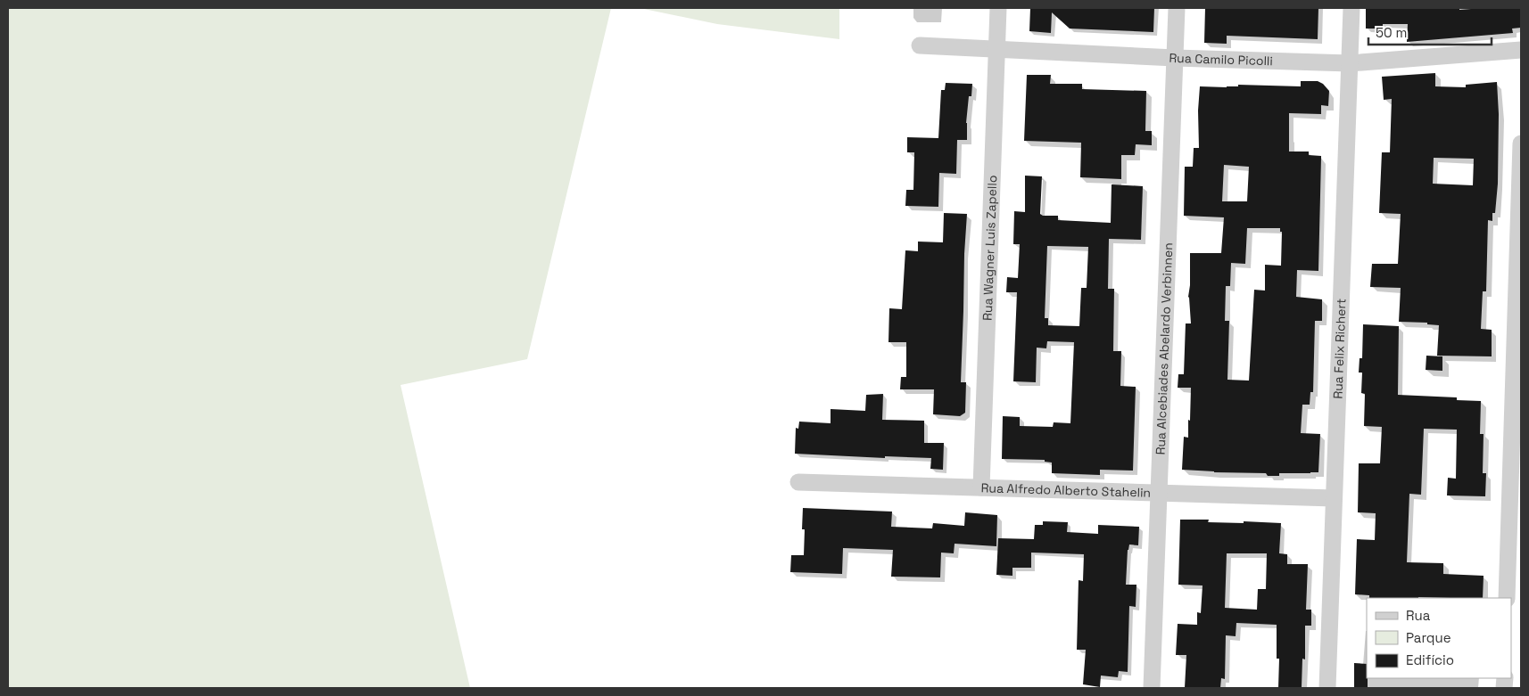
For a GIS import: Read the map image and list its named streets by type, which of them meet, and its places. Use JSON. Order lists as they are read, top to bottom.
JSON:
{
  "streets": {
    "street": [
      "Rua Camilo Picolli",
      "Rua Wagner Luis Zapello",
      "Rua Felix Richert",
      "Rua Alcebiades Abelardo Verbinnen",
      "Rua Alfredo Alberto Stahelin"
    ]
  },
  "crossings": [
    ["Rua Camilo Picolli", "Rua Wagner Luis Zapello"],
    ["Rua Camilo Picolli", "Rua Felix Richert"],
    ["Rua Camilo Picolli", "Rua Alcebiades Abelardo Verbinnen"],
    ["Rua Wagner Luis Zapello", "Rua Alfredo Alberto Stahelin"],
    ["Rua Felix Richert", "Rua Alfredo Alberto Stahelin"],
    ["Rua Alcebiades Abelardo Verbinnen", "Rua Alfredo Alberto Stahelin"]
  ],
  "legend": ["Rua", "Parque", "Edifício"],
  "scale_bar": "50 m"
}
